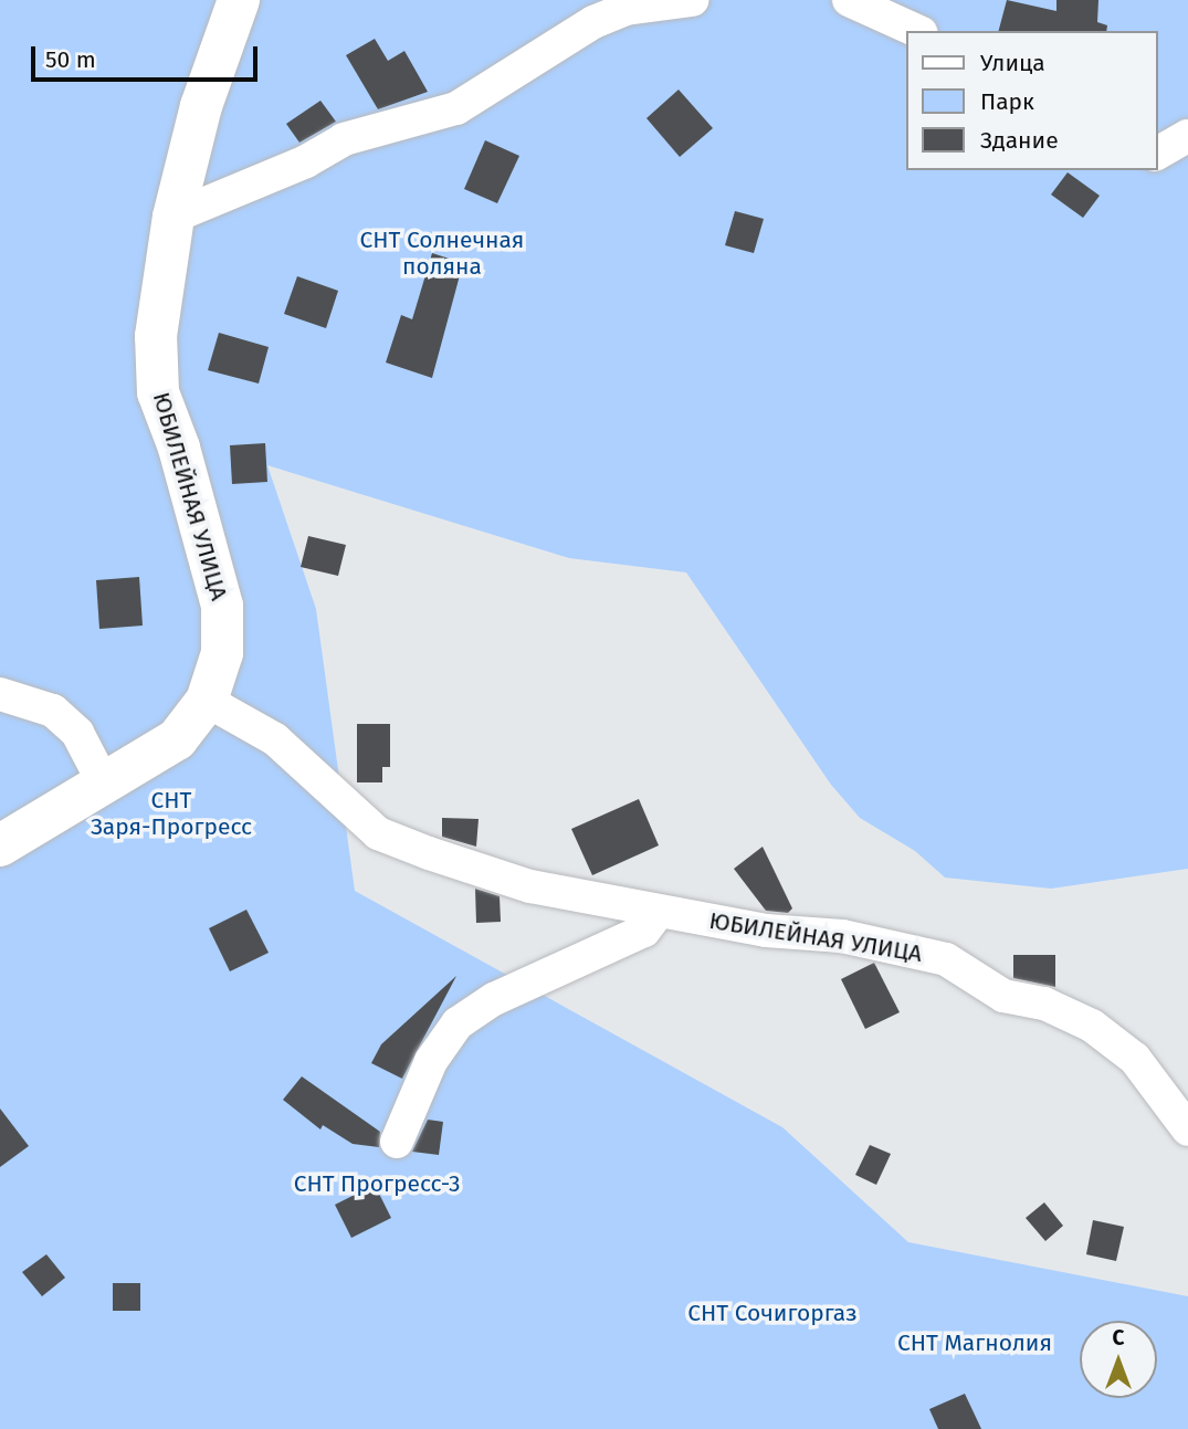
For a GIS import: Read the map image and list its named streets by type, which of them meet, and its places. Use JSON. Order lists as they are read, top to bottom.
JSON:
{
  "streets": {
    "street": ["ЮБИЛЕЙНАЯ УЛИЦА"]
  },
  "parks": [
    "СНТ Солнечная поляна",
    "СНТ Заря-Прогресс",
    "СНТ Прогресс-3",
    "СНТ Сочигоргаз",
    "СНТ Магнолия"
  ],
  "legend": ["Улица", "Парк", "Здание"],
  "scale_bar": "50 m",
  "north": "top"
}
